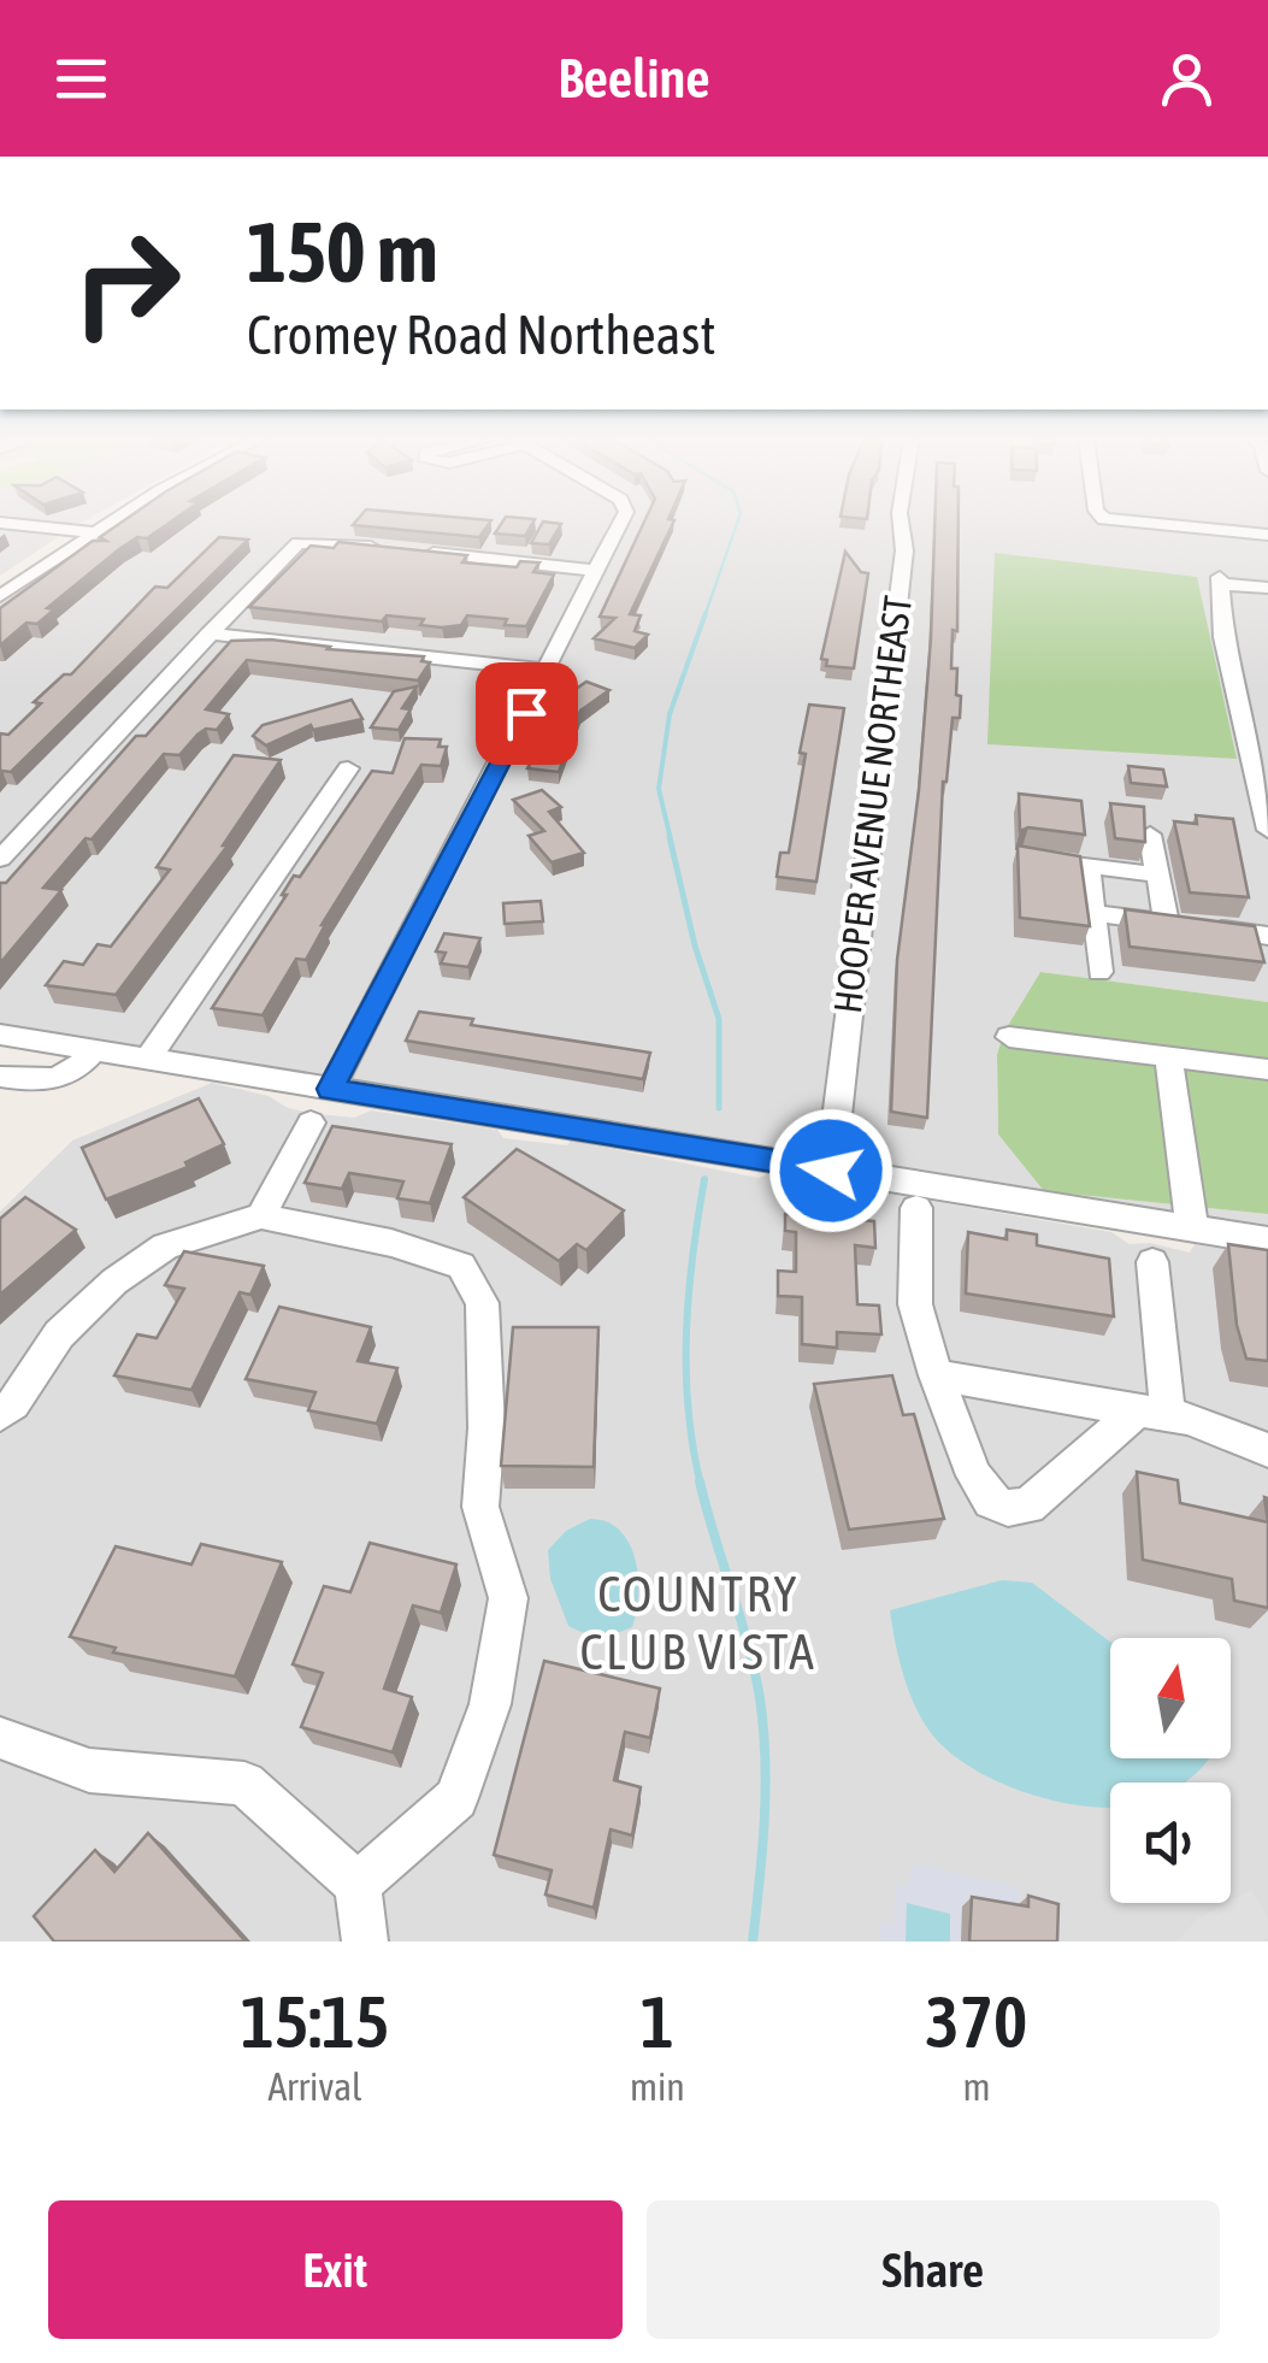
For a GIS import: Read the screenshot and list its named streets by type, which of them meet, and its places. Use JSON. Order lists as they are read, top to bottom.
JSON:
{
  "streets": {
    "street": ["HOOPER AVENUE NORTHEAST"]
  },
  "districts": ["COUNTRY CLUB VISTA"],
  "north": "top",
  "page": {
    "header": "Beeline",
    "turn": ["150 m", "Cromey Road Northeast"],
    "eta": [
      "15:15",
      "Arrival",
      "1",
      "min",
      "370",
      "m"
    ],
    "buttons": ["Exit", "Share"]
  }
}
